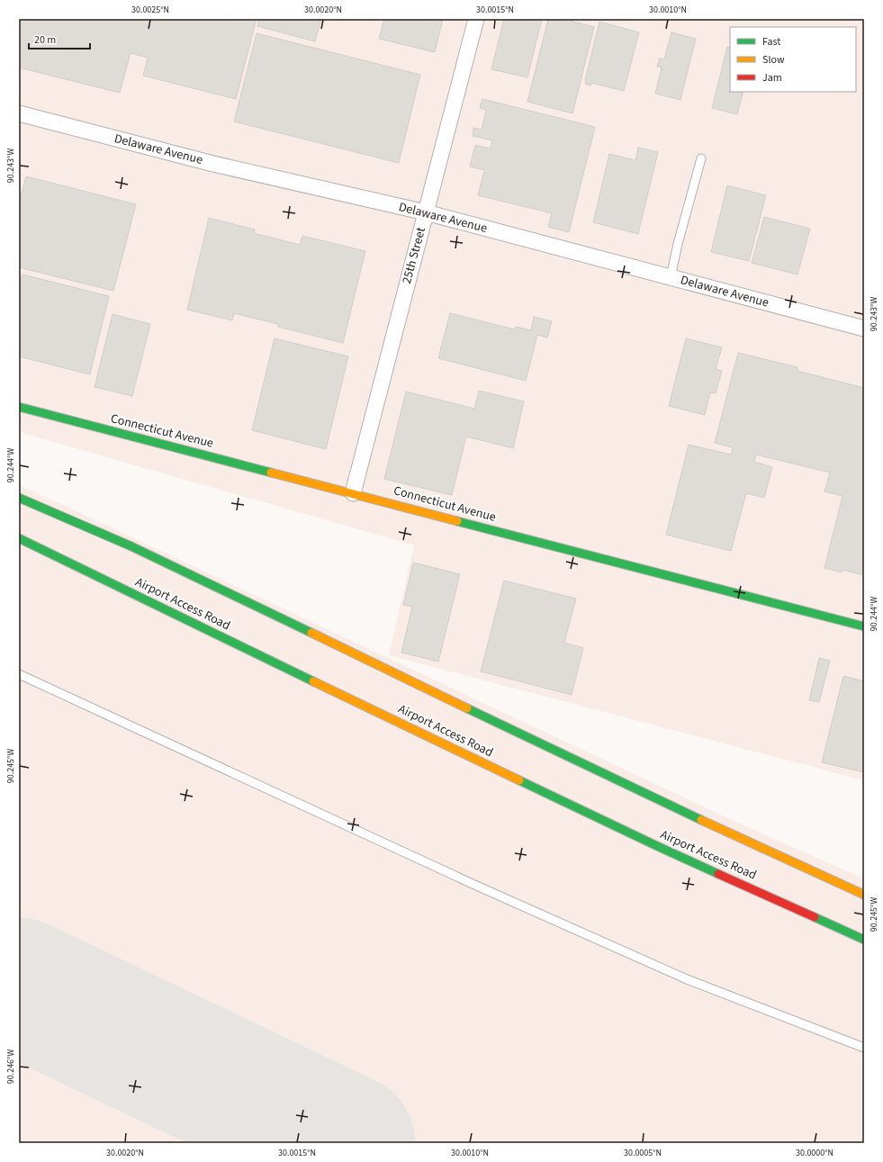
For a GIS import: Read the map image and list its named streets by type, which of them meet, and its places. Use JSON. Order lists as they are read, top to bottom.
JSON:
{
  "streets": {
    "main road": ["Connecticut Avenue", "Airport Access Road"],
    "street": ["Delaware Avenue", "25th Street"]
  },
  "crossings": [
    ["Delaware Avenue", "25th Street"],
    ["25th Street", "Connecticut Avenue"]
  ],
  "legend": ["Fast", "Slow", "Jam"],
  "scale_bar": "20 m",
  "coordinates": [
    "30.0025°N",
    "30.0020°N",
    "30.0015°N",
    "30.0010°N",
    "90.243°W",
    "90.244°W",
    "90.245°W",
    "90.246°W",
    "30.0005°N",
    "30.0000°N"
  ]
}
